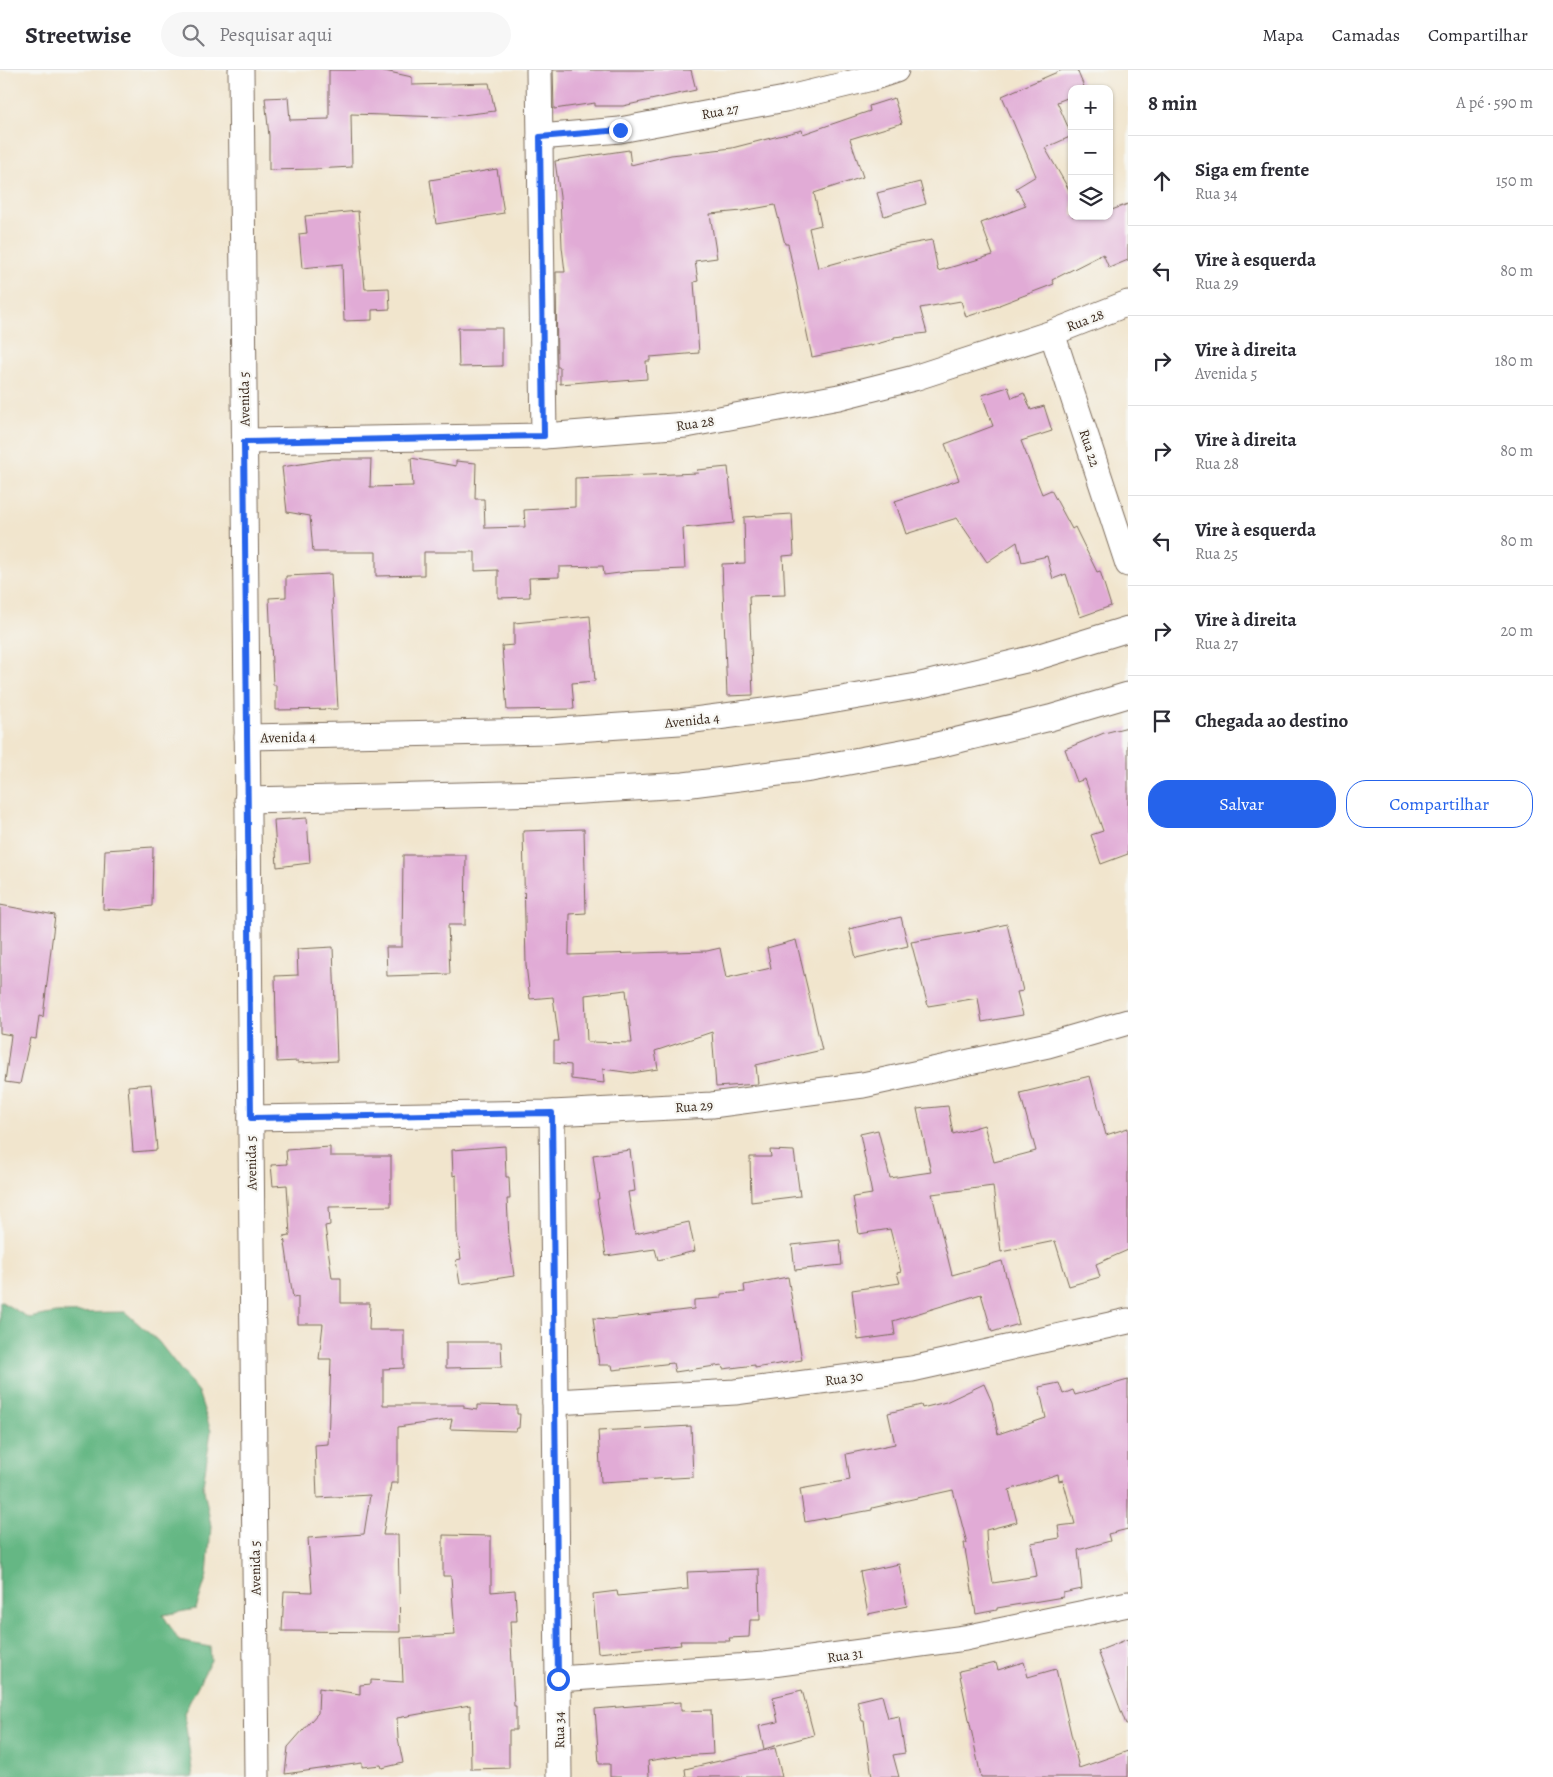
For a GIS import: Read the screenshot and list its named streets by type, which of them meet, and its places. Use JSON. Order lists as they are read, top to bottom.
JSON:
{
  "streets": {
    "street": [
      "Rua 27",
      "Rua 28",
      "Avenida 5",
      "Rua 22",
      "Avenida 4",
      "Rua 29",
      "Rua 30",
      "Rua 31",
      "Rua 34"
    ]
  },
  "crossings": [
    ["Rua 28", "Avenida 5"],
    ["Rua 28", "Rua 22"],
    ["Avenida 5", "Avenida 4"],
    ["Avenida 5", "Rua 29"],
    ["Rua 29", "Rua 34"],
    ["Rua 30", "Rua 34"],
    ["Rua 31", "Rua 34"]
  ],
  "page": {
    "header": "Streetwise",
    "search": "Pesquisar aqui",
    "nav": ["Mapa", "Camadas", "Compartilhar"],
    "heading": ["8 min", "A pé · 590 m"],
    "map_buttons": ["+", "−"],
    "list": [
      ["Siga em frente", "Rua 34", "150 m"],
      ["Vire à esquerda", "Rua 29", "80 m"],
      ["Vire à direita", "Avenida 5", "180 m"],
      ["Vire à direita", "Rua 28", "80 m"],
      ["Vire à esquerda", "Rua 25", "80 m"],
      ["Vire à direita", "Rua 27", "20 m"],
      "Chegada ao destino"
    ],
    "buttons": ["Salvar", "Compartilhar"]
  }
}
